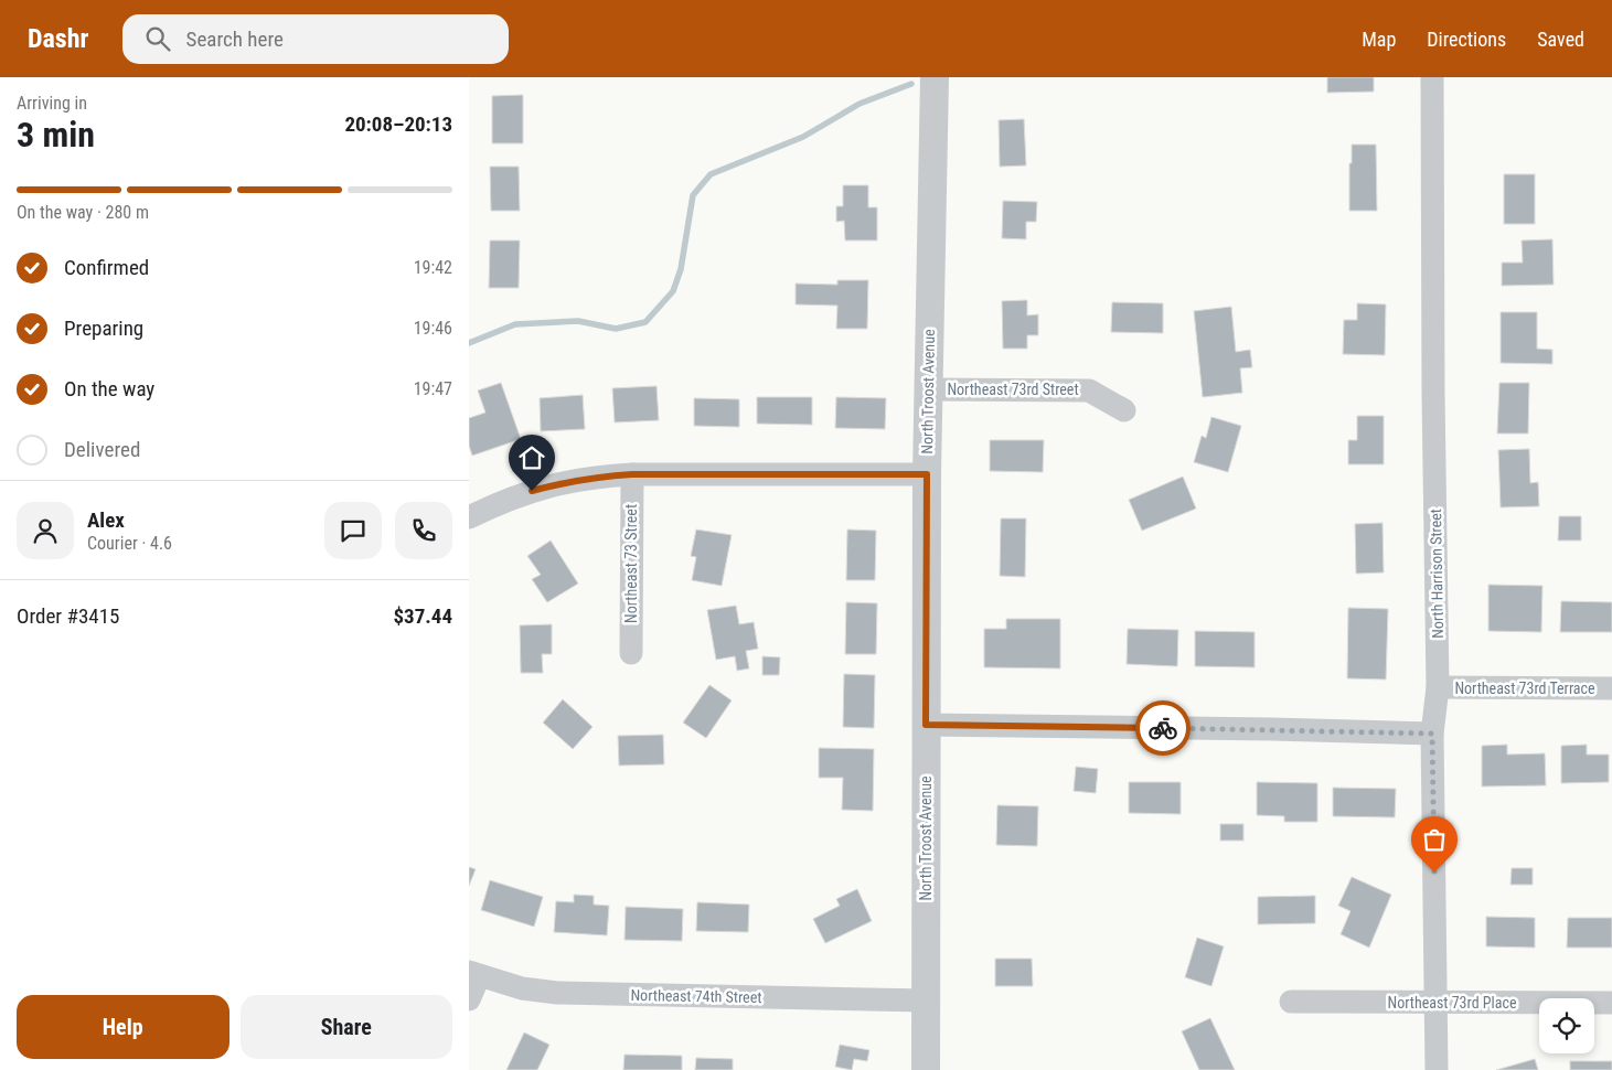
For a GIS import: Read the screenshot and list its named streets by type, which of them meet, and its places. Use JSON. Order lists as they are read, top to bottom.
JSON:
{
  "streets": {
    "street": [
      "Northeast 73rd Street",
      "North Troost Avenue",
      "Northeast 73 Street",
      "North Harrison Street",
      "Northeast 73rd Terrace",
      "Northeast 74th Street",
      "Northeast 73rd Place"
    ]
  },
  "crossings": [
    ["Northeast 73rd Street", "North Troost Avenue"],
    ["North Troost Avenue", "Northeast 74th Street"],
    ["North Harrison Street", "Northeast 73rd Terrace"],
    ["North Harrison Street", "Northeast 73rd Place"]
  ],
  "page": {
    "header": "Dashr",
    "search": "Search here",
    "nav": ["Map", "Directions", "Saved"],
    "heading": ["3 min", "Arriving in", "20:08–20:13"],
    "panel": [
      "Alex",
      "Courier · 4.6",
      "Order #3415",
      "$37.44"
    ],
    "bar": "On the way · 280 m",
    "list": [
      ["Confirmed", "19:42"],
      ["Preparing", "19:46"],
      ["On the way", "19:47"],
      "Delivered"
    ],
    "buttons": ["Help", "Share"]
  }
}
